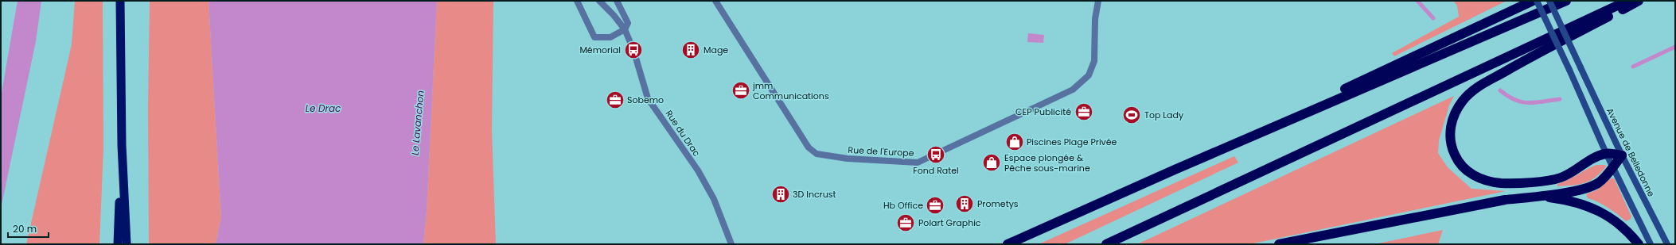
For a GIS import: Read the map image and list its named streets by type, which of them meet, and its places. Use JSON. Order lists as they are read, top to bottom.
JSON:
{
  "streets": {
    "main road": ["Avenue de Belledonne"],
    "street": ["Rue du Drac", "Rue de l'Europe"]
  },
  "water": ["Le Drac", "Le Lavanchon"],
  "places": {
    "bus stop": ["Mémorial", "Fond Ratel"],
    "building": ["Mage", "3D Incrust", "Prometys"],
    "office": [
      "jmm Communications",
      "Sobemo",
      "CEP Publicité",
      "Hb Office",
      "Polart Graphic"
    ],
    "sports": ["Top Lady"],
    "shop": ["Piscines Plage Privée", "Espace plongée & Pêche sous-marine"]
  },
  "scale_bar": "20 m"
}
